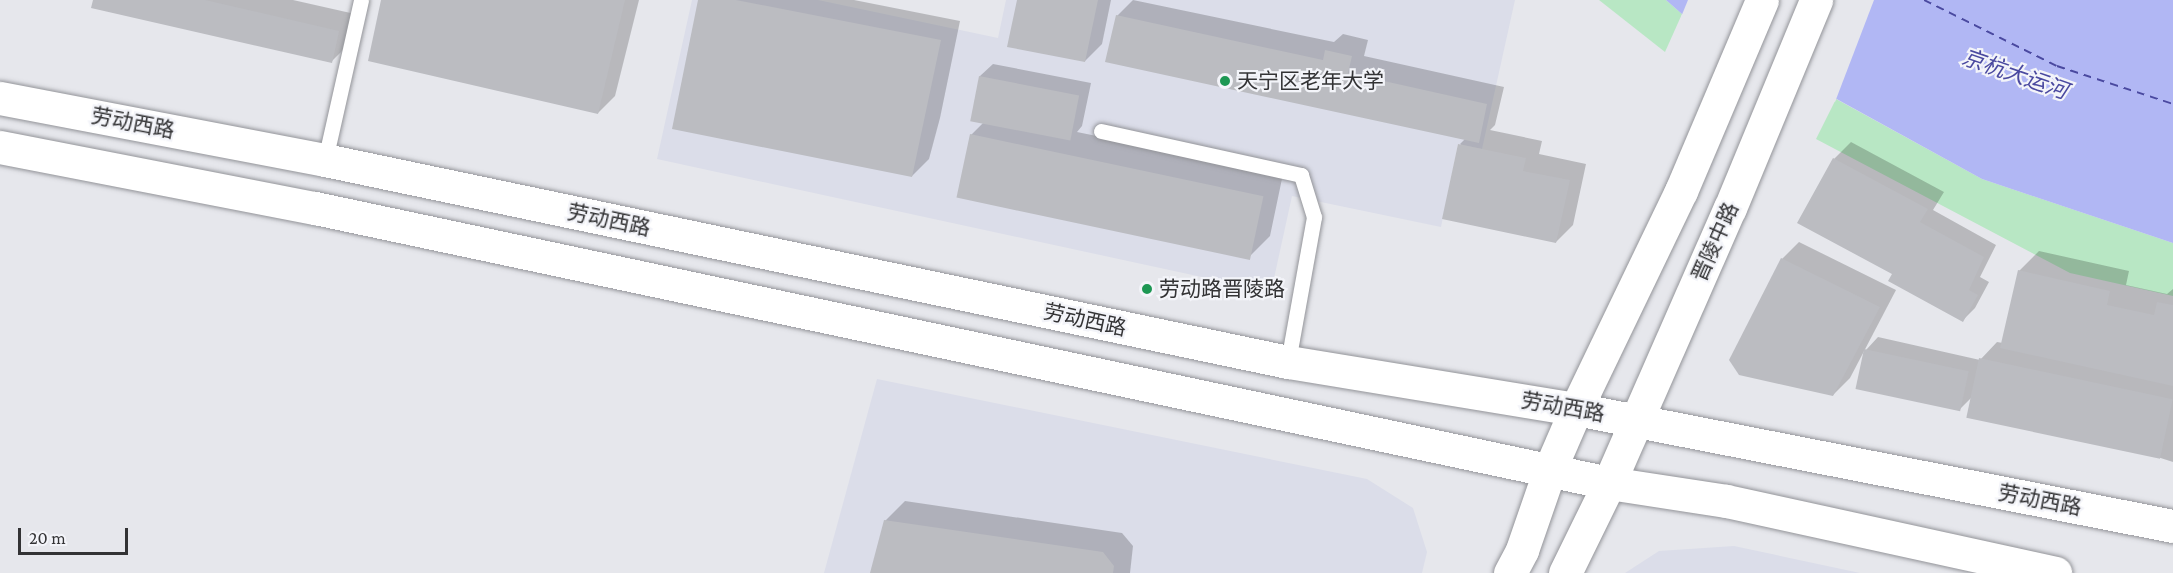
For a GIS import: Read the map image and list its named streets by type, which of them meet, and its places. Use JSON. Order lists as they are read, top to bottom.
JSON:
{
  "streets": {
    "main road": ["劳动西路", "晋陵中路"]
  },
  "crossings": [
    ["劳动西路", "晋陵中路"]
  ],
  "water": ["京杭大运河"],
  "places": ["天宁区老年大学", "劳动路晋陵路"],
  "scale_bar": "20 m"
}
